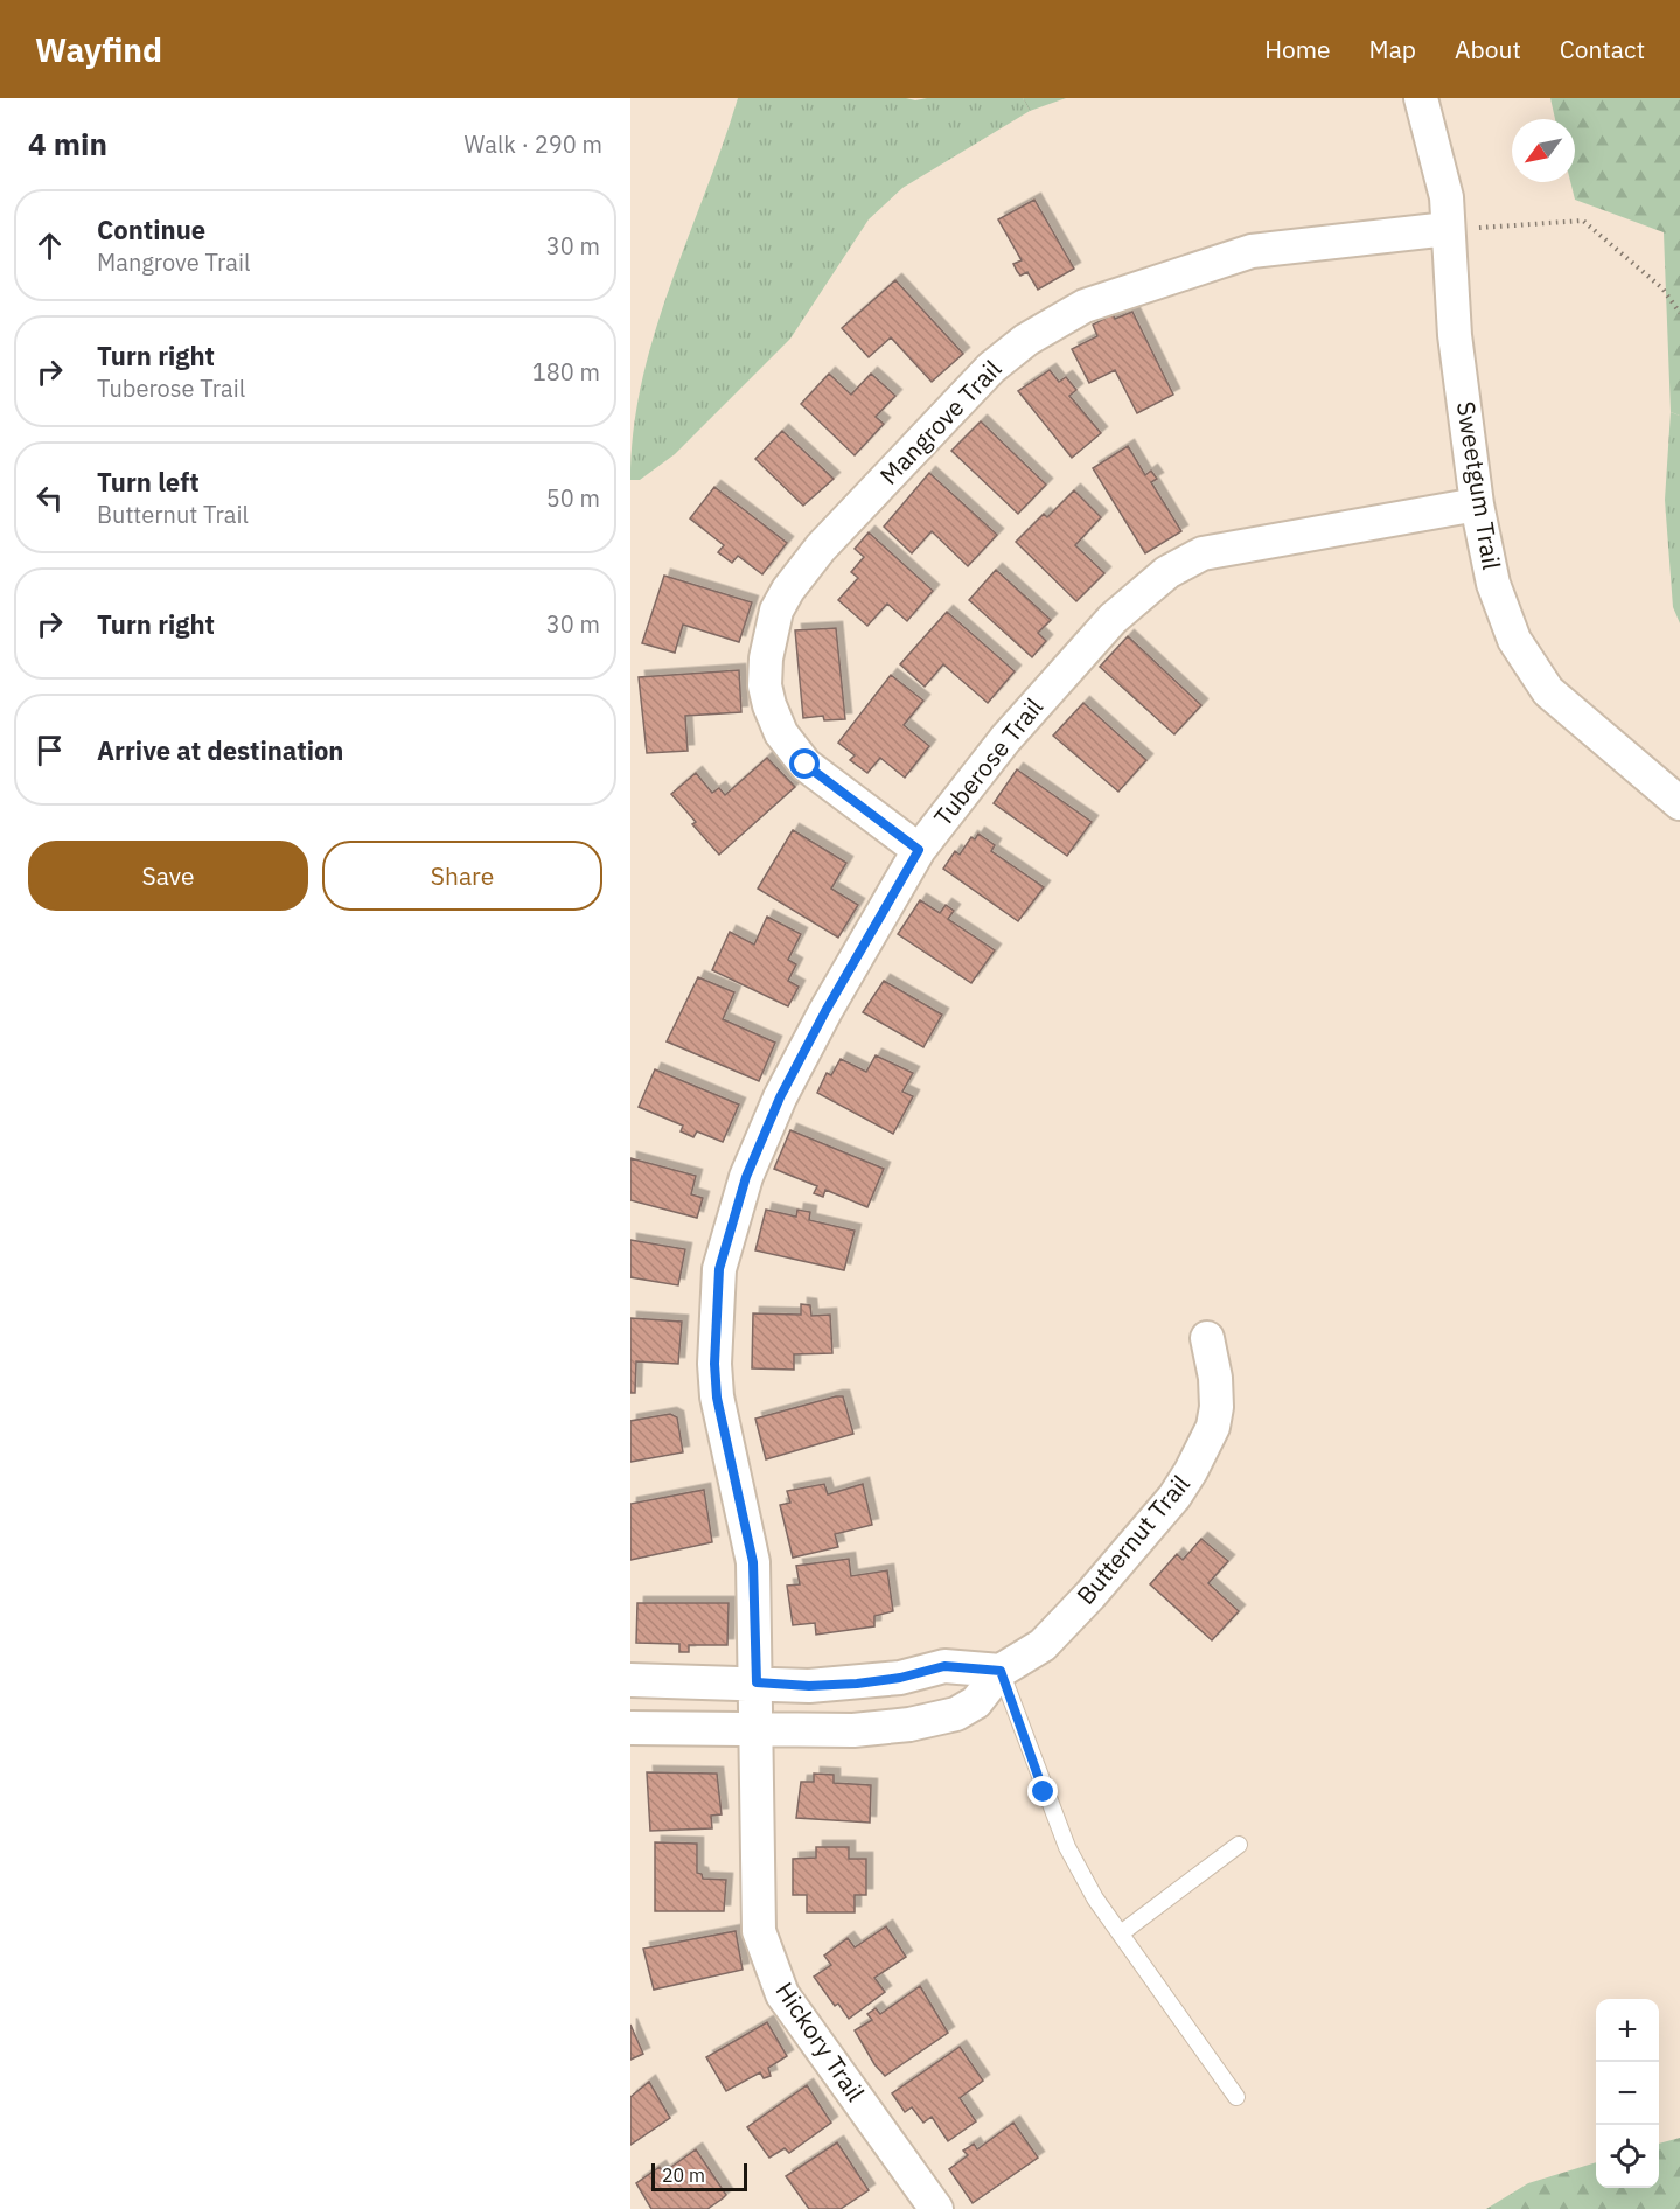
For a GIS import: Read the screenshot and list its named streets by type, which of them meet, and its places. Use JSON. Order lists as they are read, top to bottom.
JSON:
{
  "streets": {
    "street": [
      "Mangrove Trail",
      "Sweetgum Trail",
      "Tuberose Trail",
      "Butternut Trail",
      "Hickory Trail"
    ]
  },
  "crossings": [
    ["Mangrove Trail", "Sweetgum Trail"],
    ["Mangrove Trail", "Tuberose Trail"],
    ["Sweetgum Trail", "Tuberose Trail"],
    ["Tuberose Trail", "Butternut Trail"],
    ["Tuberose Trail", "Hickory Trail"],
    ["Butternut Trail", "Hickory Trail"]
  ],
  "scale_bar": "20 m",
  "north": "bottom left",
  "page": {
    "header": "Wayfind",
    "nav": [
      "Home",
      "Map",
      "About",
      "Contact"
    ],
    "heading": ["4 min", "Walk · 290 m"],
    "list": [
      ["Continue", "Mangrove Trail", "30 m"],
      ["Turn right", "Tuberose Trail", "180 m"],
      ["Turn left", "Butternut Trail", "50 m"],
      ["Turn right", "30 m"],
      "Arrive at destination"
    ],
    "buttons": ["Save", "Share"],
    "map_buttons": ["+", "−"],
    "scale": "20 m"
  }
}
